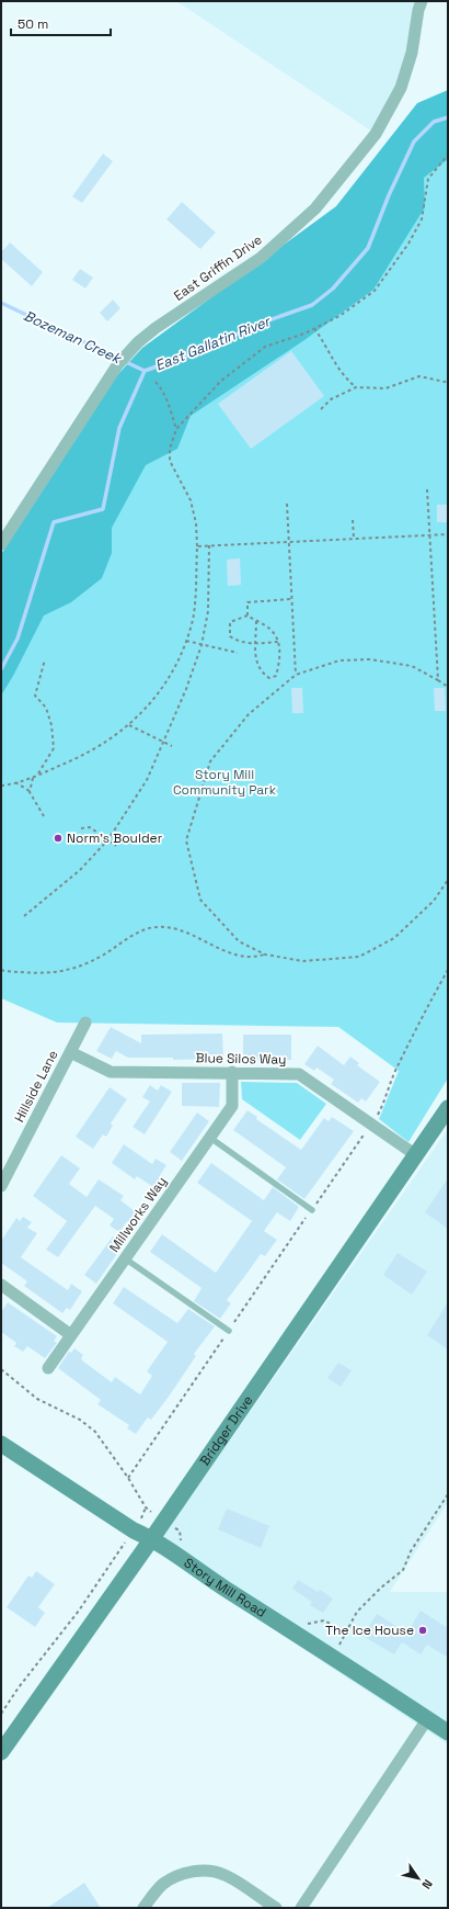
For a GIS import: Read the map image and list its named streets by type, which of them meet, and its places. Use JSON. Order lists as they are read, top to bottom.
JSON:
{
  "streets": {
    "main road": ["Bridger Drive", "Story Mill Road"],
    "street": [
      "East Griffin Drive",
      "Blue Silos Way",
      "Hillside Lane",
      "Millworks Way"
    ]
  },
  "crossings": [
    ["Blue Silos Way", "Hillside Lane"],
    ["Blue Silos Way", "Millworks Way"],
    ["Blue Silos Way", "Bridger Drive"],
    ["Bridger Drive", "Story Mill Road"]
  ],
  "water": ["Bozeman Creek", "East Gallatin River"],
  "parks": ["Story Mill Community Park"],
  "places": ["Norm's Boulder", "The Ice House"],
  "scale_bar": "50 m",
  "north": "bottom right"
}
